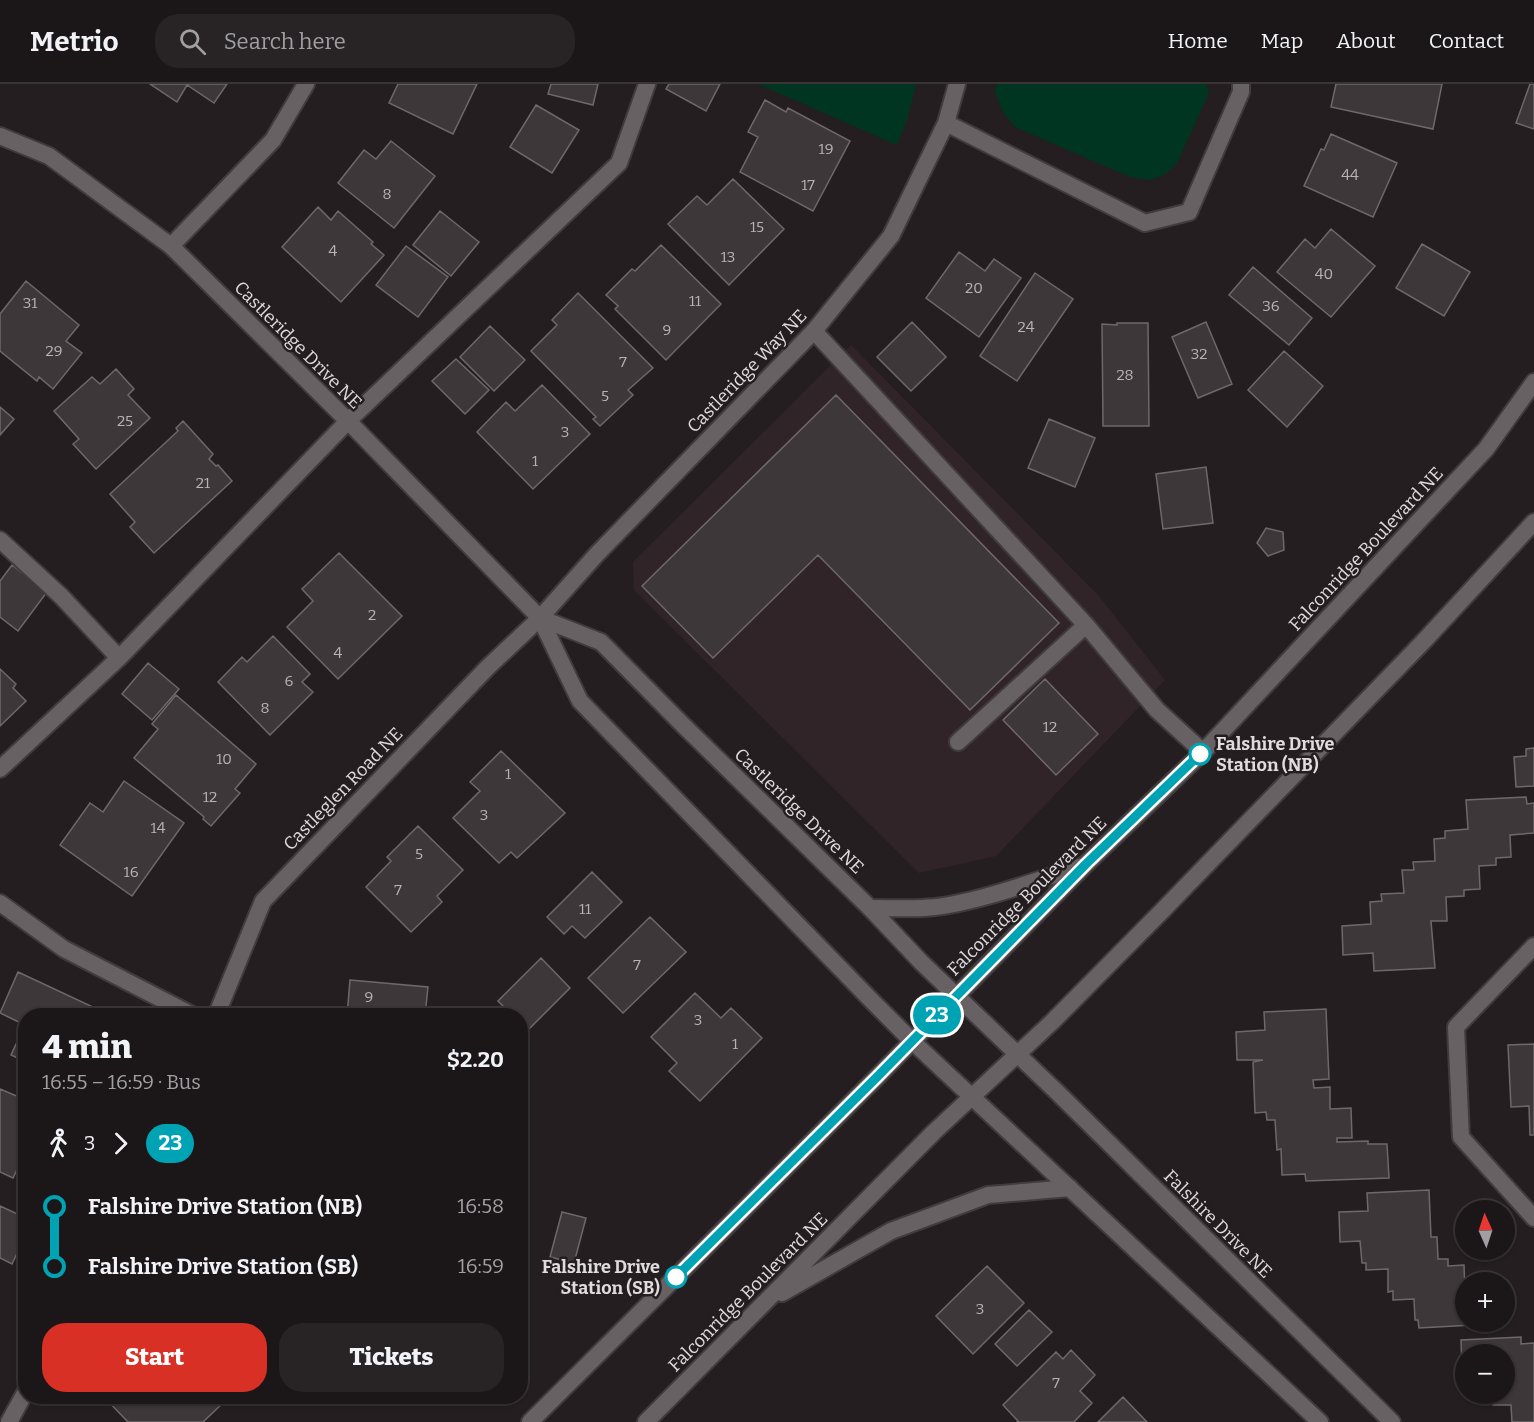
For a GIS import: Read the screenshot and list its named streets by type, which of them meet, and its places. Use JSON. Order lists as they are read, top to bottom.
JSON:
{
  "streets": {
    "street": [
      "Castleridge Drive NE",
      "Castleridge Way NE",
      "Falconridge Boulevard NE",
      "Castleglen Road NE",
      "Falshire Drive NE"
    ]
  },
  "crossings": [
    ["Castleridge Drive NE", "Castleridge Way NE"],
    ["Castleridge Drive NE", "Falconridge Boulevard NE"],
    ["Castleridge Drive NE", "Castleglen Road NE"],
    ["Castleridge Drive NE", "Falshire Drive NE"],
    ["Castleridge Way NE", "Castleglen Road NE"],
    ["Falconridge Boulevard NE", "Falshire Drive NE"]
  ],
  "places": ["Falshire Drive Station (NB)", "Falshire Drive Station (SB)"],
  "lines": ["bus line 23"],
  "house_numbers": [
    "19",
    "44",
    "17",
    "8",
    "15",
    "4",
    "13",
    "40",
    "20",
    "11",
    "31",
    "36",
    "24",
    "9",
    "29",
    "32",
    "7",
    "28",
    "5",
    "25",
    "3",
    "1",
    "21",
    "2",
    "4",
    "6",
    "8",
    "12",
    "10",
    "1",
    "12",
    "3",
    "14",
    "5",
    "16",
    "7",
    "11",
    "7",
    "9",
    "3",
    "1",
    "3",
    "7"
  ],
  "north": "top",
  "page": {
    "header": "Metrio",
    "search": "Search here",
    "nav": [
      "Home",
      "Map",
      "About",
      "Contact"
    ],
    "on_map": "23",
    "heading": ["4 min", "16:55 – 16:59 · Bus", "$2.20"],
    "legs": ["3", "23"],
    "list": [
      {
        "name": "Falshire Drive Station (NB)",
        "value": "16:58"
      },
      {
        "name": "Falshire Drive Station (SB)",
        "value": "16:59"
      }
    ],
    "map_buttons": ["+", "−"],
    "buttons": ["Start", "Tickets"]
  }
}
